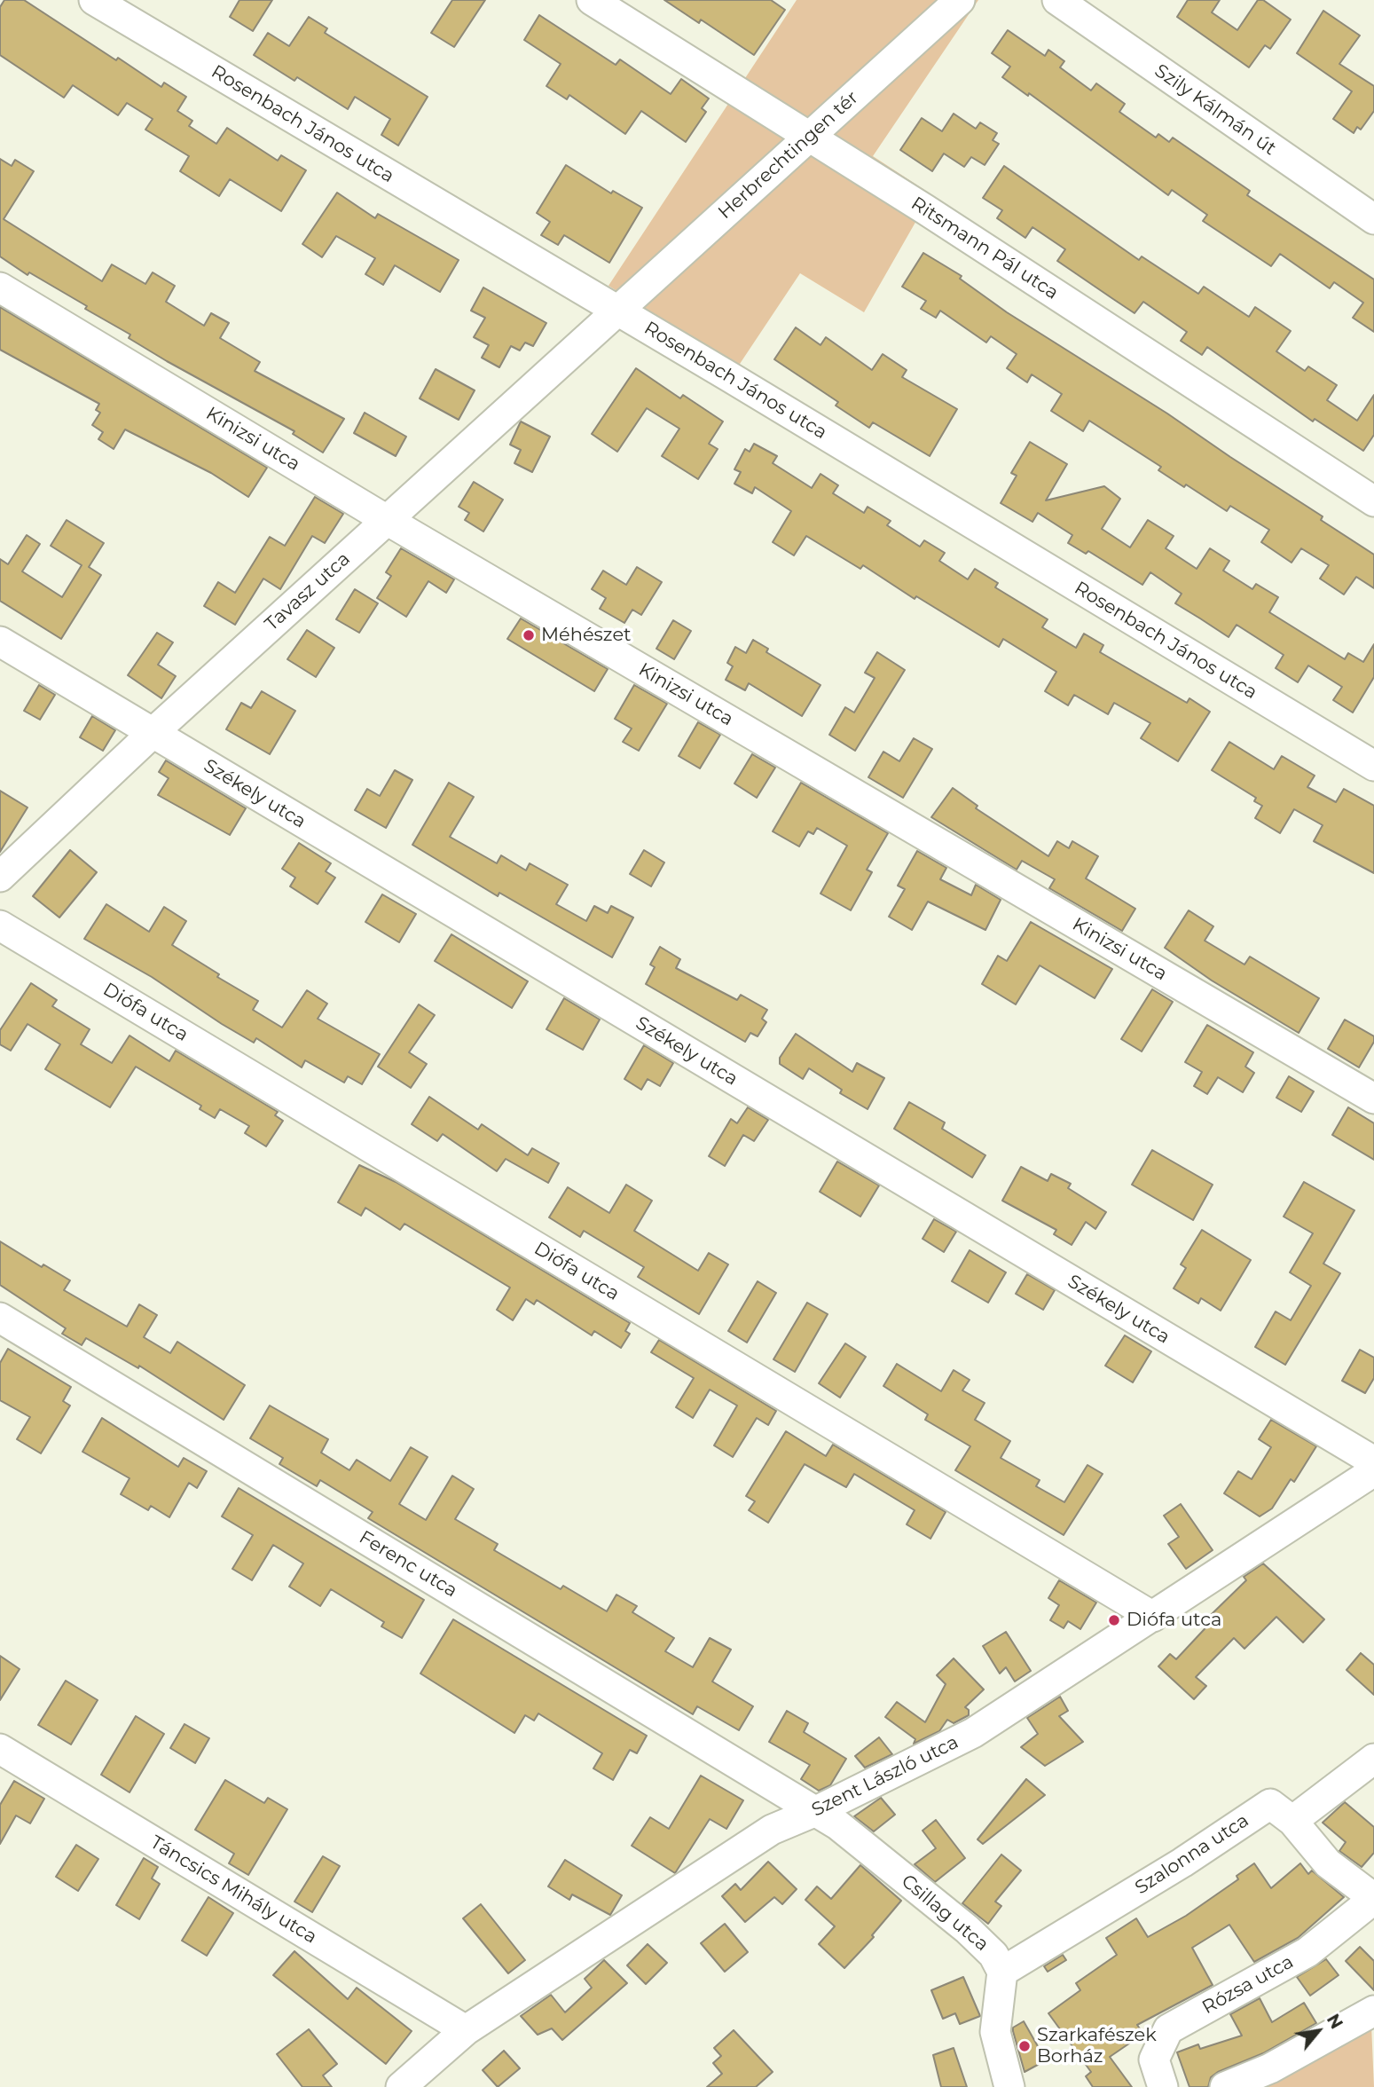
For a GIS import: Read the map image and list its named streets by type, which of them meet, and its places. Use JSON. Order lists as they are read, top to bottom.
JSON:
{
  "streets": {
    "street": [
      "Szily Kálmán út",
      "Rosenbach János utca",
      "Herbrechtingen tér",
      "Ritsmann Pál utca",
      "Kinizsi utca",
      "Tavasz utca",
      "Székely utca",
      "Diófa utca",
      "Ferenc utca",
      "Szent László utca",
      "Szalonna utca",
      "Táncsics Mihály utca",
      "Csillag utca",
      "Rózsa utca"
    ]
  },
  "crossings": [
    ["Rosenbach János utca", "Herbrechtingen tér"],
    ["Rosenbach János utca", "Tavasz utca"],
    ["Herbrechtingen tér", "Ritsmann Pál utca"],
    ["Herbrechtingen tér", "Tavasz utca"],
    ["Kinizsi utca", "Tavasz utca"],
    ["Tavasz utca", "Székely utca"],
    ["Diófa utca", "Szent László utca"],
    ["Ferenc utca", "Szent László utca"],
    ["Ferenc utca", "Csillag utca"],
    ["Szent László utca", "Táncsics Mihály utca"],
    ["Szent László utca", "Csillag utca"],
    ["Szalonna utca", "Csillag utca"]
  ],
  "places": ["Méhészet", "Diófa utca", "Szarkafészek Borház"],
  "north": "top right"
}
